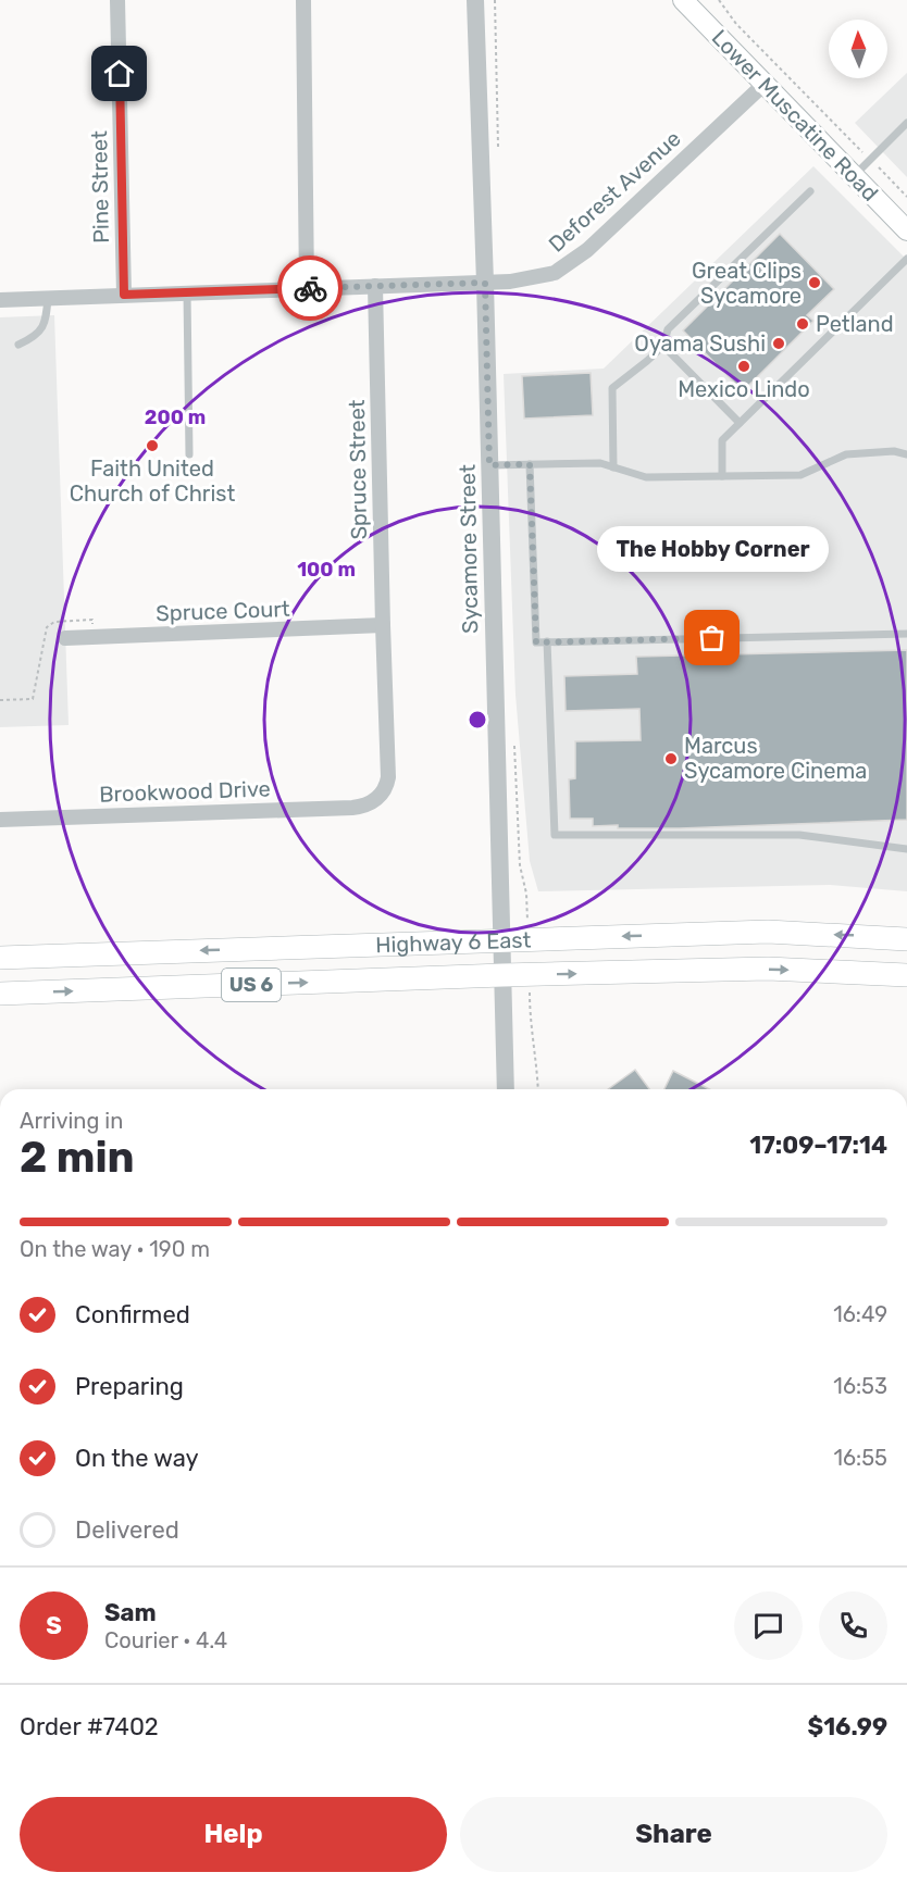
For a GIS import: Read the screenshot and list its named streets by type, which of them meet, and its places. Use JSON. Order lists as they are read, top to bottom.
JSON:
{
  "streets": {
    "main road": ["Lower Muscatine Road", "Highway 6 East", "US 6"],
    "street": [
      "Pine Street",
      "Deforest Avenue",
      "Spruce Street",
      "Sycamore Street",
      "Spruce Court",
      "Brookwood Drive"
    ]
  },
  "crossings": [
    ["Lower Muscatine Road", "Deforest Avenue"],
    ["Pine Street", "Deforest Avenue"],
    ["Deforest Avenue", "Spruce Street"],
    ["Deforest Avenue", "Sycamore Street"],
    ["Spruce Street", "Spruce Court"],
    ["Spruce Street", "Brookwood Drive"],
    ["Sycamore Street", "Highway 6 East"]
  ],
  "places": [
    "Great Clips Sycamore",
    "Petland",
    "Oyama Sushi",
    "Mexico Lindo",
    "Faith United Church of Christ",
    "The Hobby Corner",
    "Marcus Sycamore Cinema"
  ],
  "north": "top",
  "page": {
    "bubble": "The Hobby Corner",
    "heading": ["2 min", "Arriving in", "17:09–17:14"],
    "panel": [
      "Sam",
      "Courier · 4.4",
      "Order #7402",
      "$16.99"
    ],
    "bar": "On the way · 190 m",
    "list": [
      ["Confirmed", "16:49"],
      ["Preparing", "16:53"],
      ["On the way", "16:55"],
      "Delivered"
    ],
    "round": "S",
    "buttons": ["Help", "Share"]
  },
  "rings": ["200 m", "100 m"]
}
